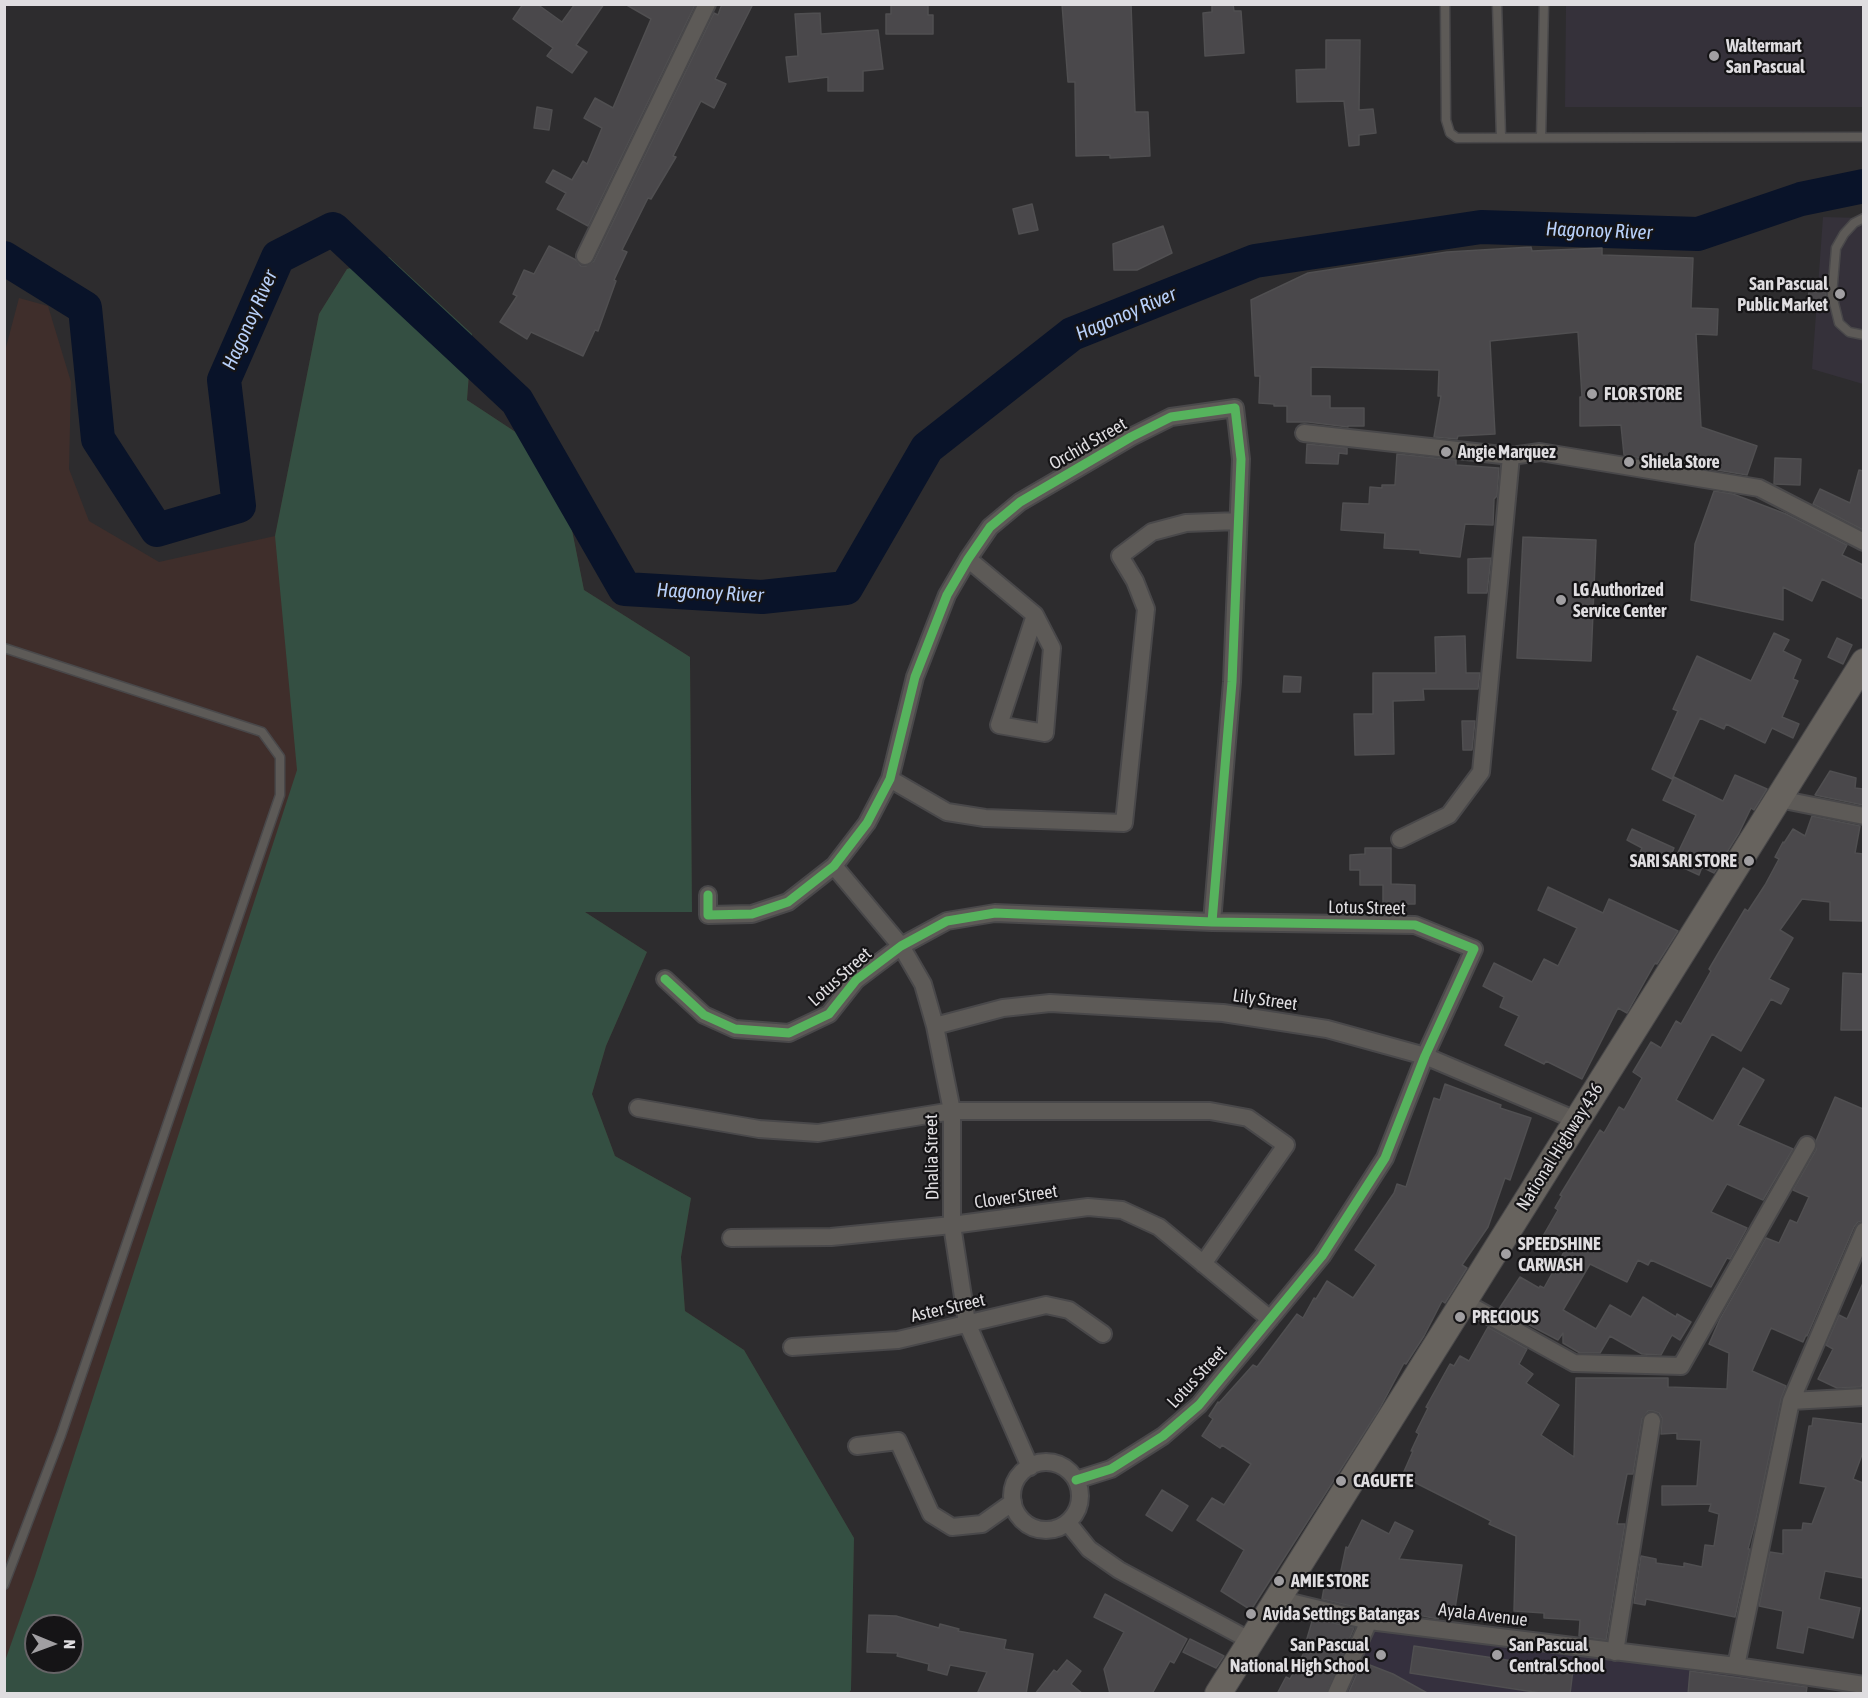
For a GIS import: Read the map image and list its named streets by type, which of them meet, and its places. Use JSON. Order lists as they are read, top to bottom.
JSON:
{
  "streets": {
    "main road": ["National Highway 436"],
    "street": [
      "Orchid Street",
      "Lotus Street",
      "Lily Street",
      "Dhalia Street",
      "Clover Street",
      "Aster Street",
      "Ayala Avenue"
    ]
  },
  "crossings": [
    ["Orchid Street", "Lotus Street"],
    ["Orchid Street", "Dhalia Street"],
    ["Lotus Street", "Lily Street"],
    ["Lotus Street", "Dhalia Street"],
    ["Lotus Street", "Clover Street"],
    ["Lily Street", "National Highway 436"],
    ["Lily Street", "Dhalia Street"],
    ["National Highway 436", "Ayala Avenue"],
    ["Dhalia Street", "Clover Street"],
    ["Dhalia Street", "Aster Street"]
  ],
  "water": ["Hagonoy River"],
  "places": [
    "Waltermart San Pascual",
    "San Pascual Public Market",
    "FLOR STORE",
    "Angie Marquez",
    "Shiela Store",
    "LG Authorized Service Center",
    "SARI SARI STORE",
    "SPEEDSHINE CARWASH",
    "PRECIOUS",
    "CAGUETE",
    "AMIE STORE",
    "Avida Settings Batangas",
    "San Pascual National High School",
    "San Pascual Central School"
  ],
  "north": "right"
}
